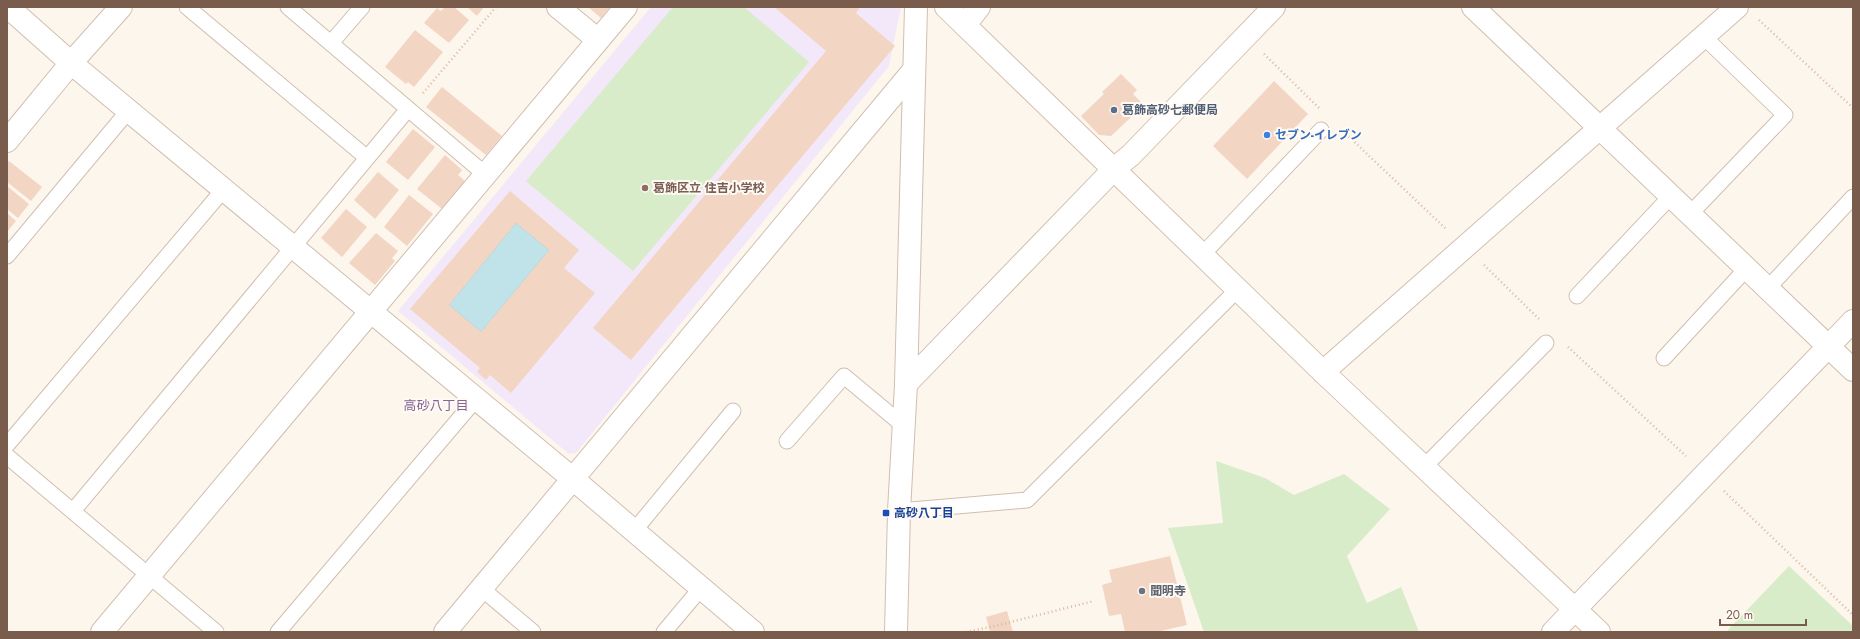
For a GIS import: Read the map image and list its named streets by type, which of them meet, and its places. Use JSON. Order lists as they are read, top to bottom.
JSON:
{
  "districts": ["高砂八丁目"],
  "places": {
    "other": [
      "葛飾高砂七郵便局",
      "セブン-イレブン",
      "葛飾区立 住吉小学校",
      "聞明寺"
    ],
    "transit": ["高砂八丁目"]
  },
  "scale_bar": "20 m"
}
